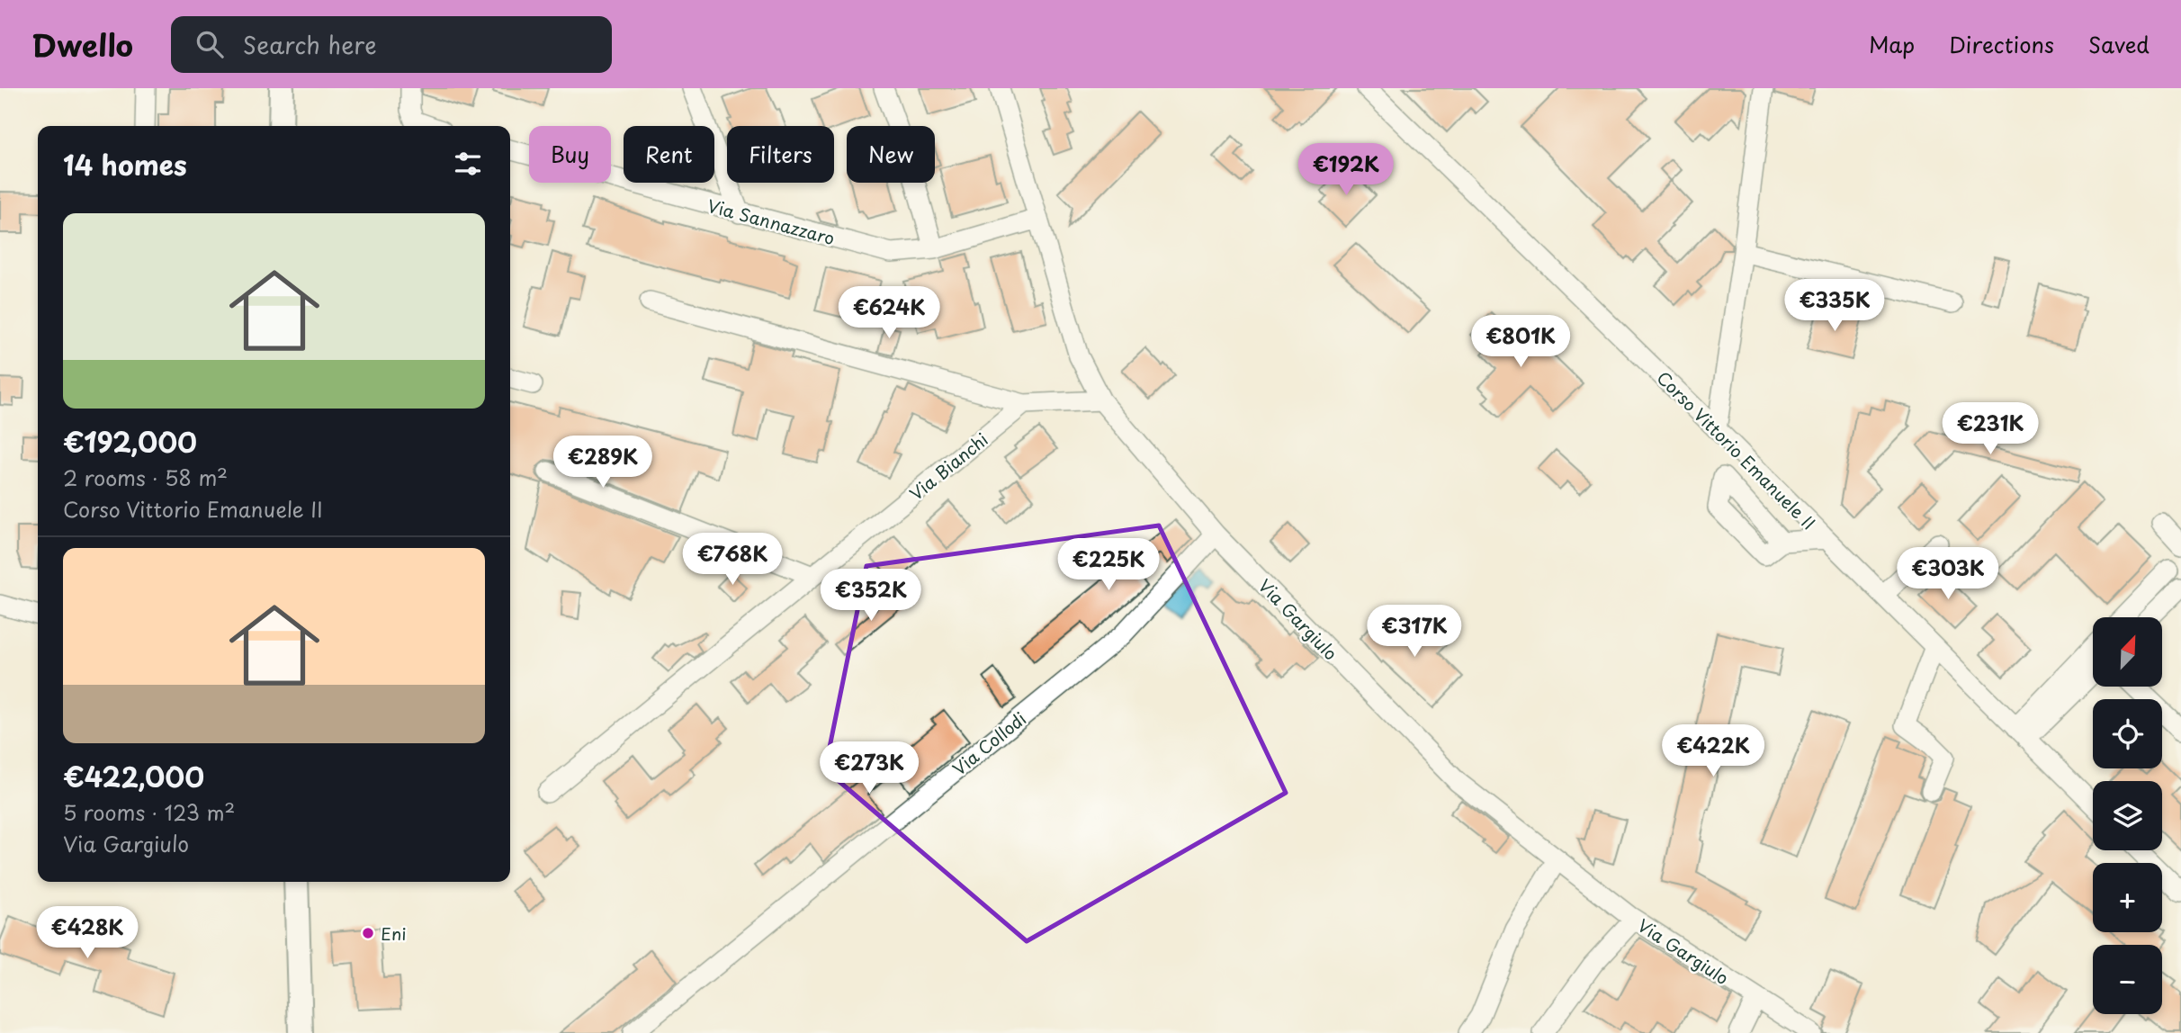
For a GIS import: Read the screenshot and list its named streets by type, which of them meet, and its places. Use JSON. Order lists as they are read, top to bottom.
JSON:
{
  "streets": {
    "street": [
      "Via Sannazzaro",
      "Corso Vittorio Emanuele II",
      "Via Bianchi",
      "Via Gargiulo",
      "Via Collodi"
    ]
  },
  "crossings": [
    ["Via Sannazzaro", "Via Gargiulo"],
    ["Via Gargiulo", "Via Collodi"]
  ],
  "places": ["Eni"],
  "north": "top right",
  "page": {
    "header": "Dwello",
    "search": "Search here",
    "nav": ["Map", "Directions", "Saved"],
    "chip": [
      "Buy",
      "Rent",
      "Filters",
      "New"
    ],
    "heading": "14 homes",
    "price": [
      "€192K",
      "€335K",
      "€624K",
      "€801K",
      "€231K",
      "€289K",
      "€768K",
      "€225K",
      "€303K",
      "€352K",
      "€317K",
      "€422K",
      "€273K",
      "€428K"
    ],
    "list": [
      {
        "name": "€192,000",
        "note": "2 rooms · 58 m² · Corso Vittorio Emanuele II"
      },
      {
        "name": "€422,000",
        "note": "5 rooms · 123 m² · Via Gargiulo"
      }
    ],
    "map_buttons": ["+", "−"]
  }
}
